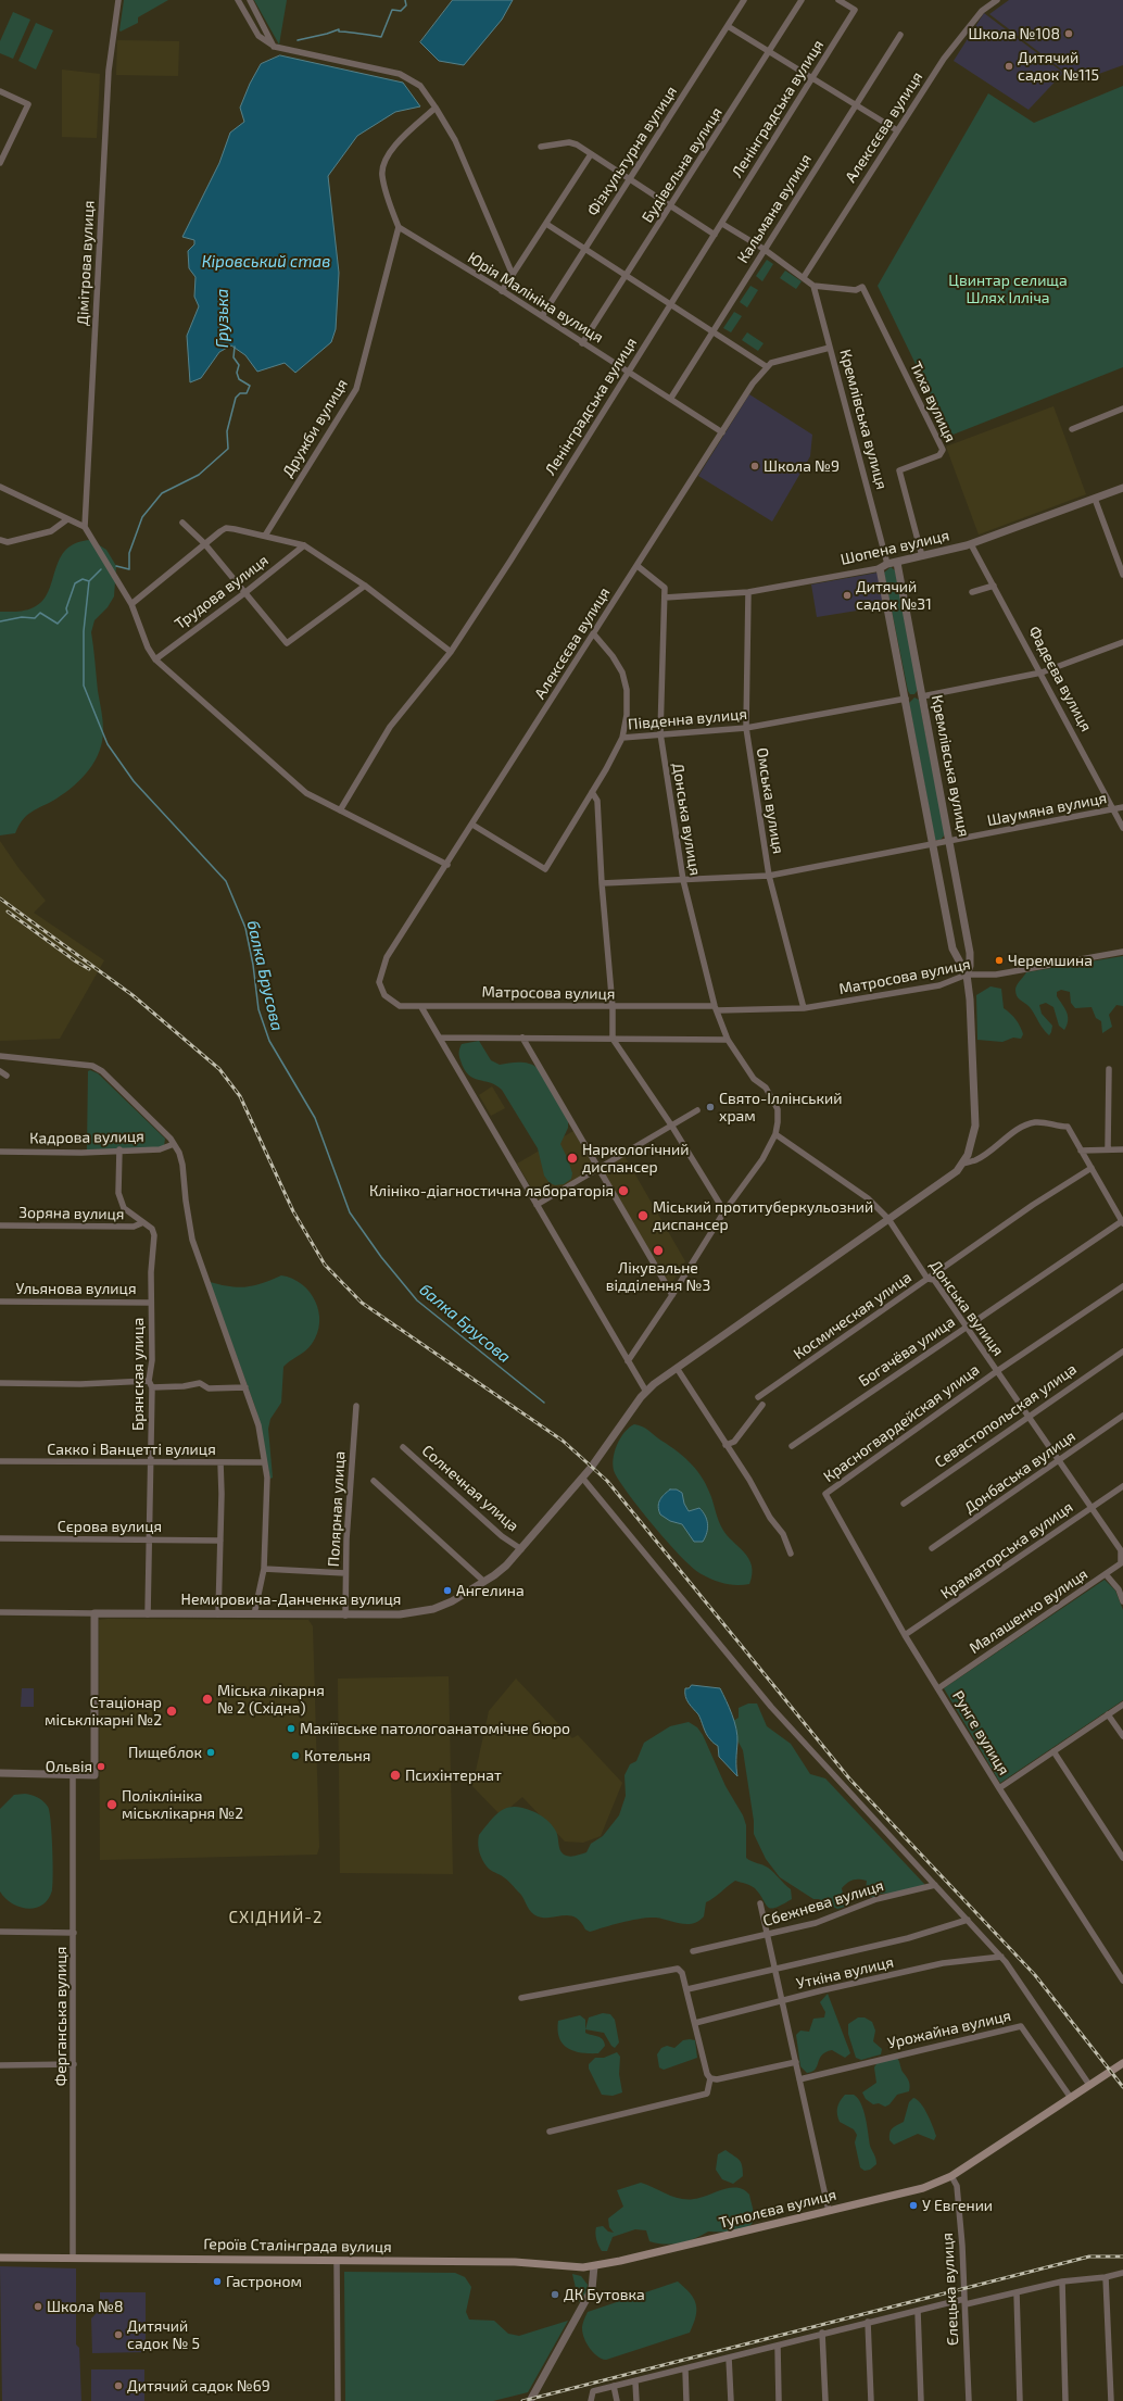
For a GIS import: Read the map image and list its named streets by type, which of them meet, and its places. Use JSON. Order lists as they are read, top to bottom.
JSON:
{
  "streets": {
    "main road": ["Туполєва вулиця", "Героїв Сталінграда вулиця"],
    "street": [
      "Ленінградська вулиця",
      "Алексєєва вулиця",
      "Фiзкультурна вулиця",
      "Будівельна вулиця",
      "Кальмана вулиця",
      "Дімітрова вулиця",
      "Юрія Малініна вулиця",
      "Тиха вулиця",
      "Кремлівська вулиця",
      "Дружби вулиця",
      "Шопена вулиця",
      "Трудова вулиця",
      "Фадеєва вулиця",
      "Південна вулиця",
      "Омська вулиця",
      "Шаумяна вулиця",
      "Донська вулиця",
      "Матросова вулиця",
      "Кадрова вулиця",
      "Зоряна вулиця",
      "Ульянова вулиця",
      "Космическая улица",
      "Богачёва улица",
      "Брянская улица",
      "Севастопольская улица",
      "Красногвардейская улица",
      "Сакко і Ванцетті вулиця",
      "Донбаська вулиця",
      "Солнечная улица",
      "Полярная улица",
      "Сєрова вулиця",
      "Краматорська вулиця",
      "Немировича-Данченка вулиця",
      "Малашенко вулиця",
      "Рунге вулиця",
      "Сбежнева вулиця",
      "Уткiна вулиця",
      "Ферганська вулиця",
      "Урожайна вулиця",
      "Єлецька вулиця"
    ]
  },
  "crossings": [
    ["Ленінградська вулиця", "Юрія Малініна вулиця"],
    ["Алексєєва вулиця", "Юрія Малініна вулиця"],
    ["Алексєєва вулиця", "Південна вулиця"],
    ["Алексєєва вулиця", "Матросова вулиця"],
    ["Фiзкультурна вулиця", "Юрія Малініна вулиця"],
    ["Будівельна вулиця", "Юрія Малініна вулиця"],
    ["Кальмана вулиця", "Юрія Малініна вулиця"],
    ["Юрія Малініна вулиця", "Дружби вулиця"],
    ["Тиха вулиця", "Кремлівська вулиця"],
    ["Тиха вулиця", "Шопена вулиця"],
    ["Кремлівська вулиця", "Шопена вулиця"],
    ["Кремлівська вулиця", "Південна вулиця"],
    ["Кремлівська вулиця", "Шаумяна вулиця"],
    ["Кремлівська вулиця", "Матросова вулиця"],
    ["Кремлівська вулиця", "Немировича-Данченка вулиця"],
    ["Шопена вулиця", "Фадеєва вулиця"],
    ["Шопена вулиця", "Омська вулиця"],
    ["Шопена вулиця", "Донська вулиця"],
    ["Фадеєва вулиця", "Шаумяна вулиця"],
    ["Південна вулиця", "Омська вулиця"],
    ["Південна вулиця", "Донська вулиця"],
    ["Омська вулиця", "Матросова вулиця"],
    ["Донська вулиця", "Матросова вулиця"],
    ["Донська вулиця", "Космическая улица"],
    ["Донська вулиця", "Богачёва улица"],
    ["Донська вулиця", "Севастопольская улица"],
    ["Донська вулиця", "Красногвардейская улица"],
    ["Донська вулиця", "Донбаська вулиця"],
    ["Донська вулиця", "Краматорська вулиця"],
    ["Донська вулиця", "Немировича-Данченка вулиця"],
    ["Донська вулиця", "Малашенко вулиця"],
    ["Кадрова вулиця", "Брянская улица"],
    ["Зоряна вулиця", "Брянская улица"],
    ["Ульянова вулиця", "Брянская улица"],
    ["Брянская улица", "Сакко і Ванцетті вулиця"],
    ["Брянская улица", "Сєрова вулиця"],
    ["Брянская улица", "Немировича-Данченка вулиця"],
    ["Красногвардейская улица", "Рунге вулиця"],
    ["Солнечная улица", "Немировича-Данченка вулиця"],
    ["Полярная улица", "Немировича-Данченка вулиця"],
    ["Краматорська вулиця", "Рунге вулиця"],
    ["Малашенко вулиця", "Рунге вулиця"],
    ["Ферганська вулиця", "Героїв Сталінграда вулиця"],
    ["Урожайна вулиця", "Туполєва вулиця"],
    ["Туполєва вулиця", "Героїв Сталінграда вулиця"],
    ["Туполєва вулиця", "Єлецька вулиця"]
  ],
  "districts": ["СХІДНИЙ-2"],
  "water": ["Кіровський став", "Грузька", "балка Брусова"],
  "parks": ["Цвинтар селища Шлях Ілліча"],
  "places": [
    "Школа №108",
    "Дитячий садок №115",
    "Школа №9",
    "Дитячий садок №31",
    "Черемшина",
    "Свято-Іллінський храм",
    "Наркологічний диспансер",
    "Клініко-діагностична лабораторія",
    "Міський протитуберкульозний диспансер",
    "Лікувальне відділення №3",
    "Ангелина",
    "Міська лікарня № 2 (Східна)",
    "Стаціонар міськлікарні №2",
    "Макіївське патологоанатомічне бюро",
    "Пищеблок",
    "Котельня",
    "Ольвія",
    "Психінтернат",
    "Поліклініка міськлікарня №2",
    "У Евгении",
    "Гастроном",
    "ДК Бутовка",
    "Школа №8",
    "Дитячий садок № 5",
    "Дитячий садок №69"
  ]
}
